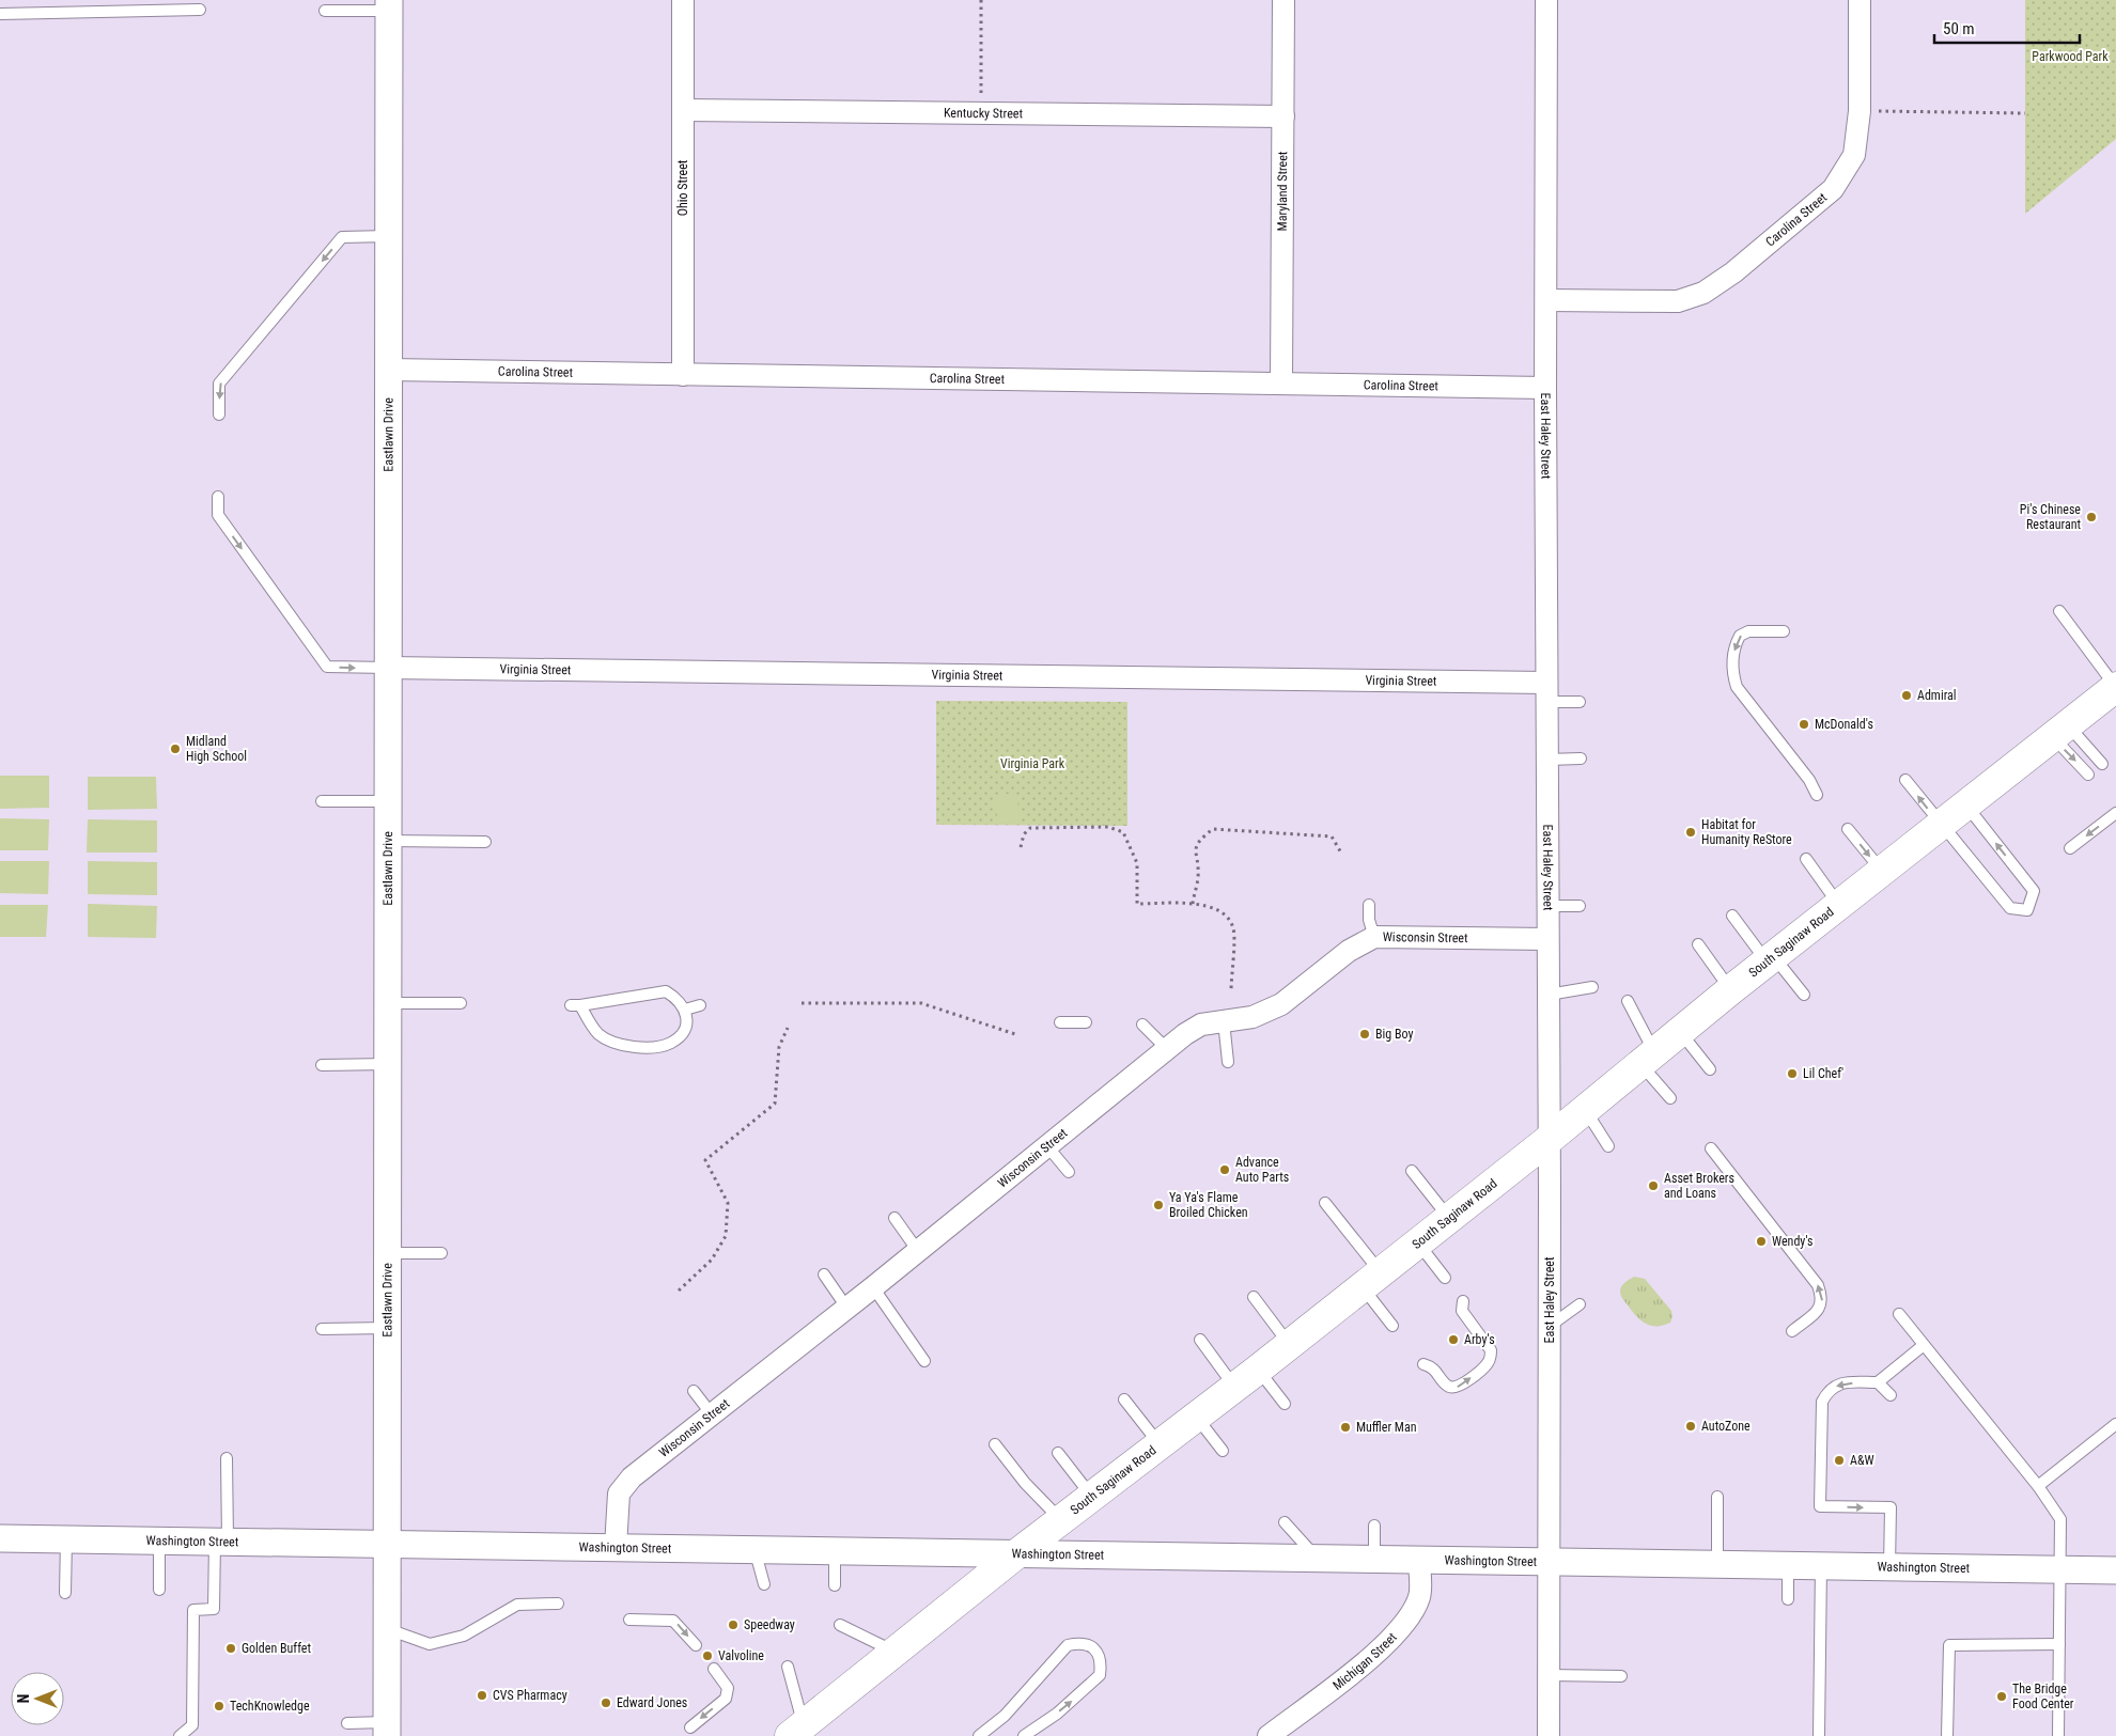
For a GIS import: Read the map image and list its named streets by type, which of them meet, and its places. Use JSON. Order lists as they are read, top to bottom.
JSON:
{
  "streets": {
    "main road": ["South Saginaw Road"],
    "street": [
      "Kentucky Street",
      "Ohio Street",
      "Maryland Street",
      "Carolina Street",
      "Eastlawn Drive",
      "East Haley Street",
      "Virginia Street",
      "Wisconsin Street",
      "Washington Street",
      "Michigan Street"
    ]
  },
  "crossings": [
    ["Kentucky Street", "Ohio Street"],
    ["Kentucky Street", "Maryland Street"],
    ["Ohio Street", "Carolina Street"],
    ["Maryland Street", "Carolina Street"],
    ["Carolina Street", "Eastlawn Drive"],
    ["Carolina Street", "East Haley Street"],
    ["Eastlawn Drive", "Virginia Street"],
    ["Eastlawn Drive", "Washington Street"],
    ["East Haley Street", "Virginia Street"],
    ["East Haley Street", "Wisconsin Street"],
    ["East Haley Street", "South Saginaw Road"],
    ["East Haley Street", "Washington Street"],
    ["Wisconsin Street", "Washington Street"],
    ["South Saginaw Road", "Washington Street"],
    ["Washington Street", "Michigan Street"]
  ],
  "parks": ["Parkwood Park", "Virginia Park"],
  "places": [
    "Pi's Chinese Restaurant",
    "Admiral",
    "McDonald's",
    "Midland High School",
    "Habitat for Humanity ReStore",
    "Big Boy",
    "Lil Chef'",
    "Advance Auto Parts",
    "Asset Brokers and Loans",
    "Ya Ya's Flame Broiled Chicken",
    "Wendy's",
    "Arby's",
    "AutoZone",
    "Muffler Man",
    "A&W",
    "Speedway",
    "Golden Buffet",
    "Valvoline",
    "CVS Pharmacy",
    "The Bridge Food Center",
    "Edward Jones",
    "TechKnowledge"
  ],
  "scale_bar": "50 m",
  "north": "left"
}
